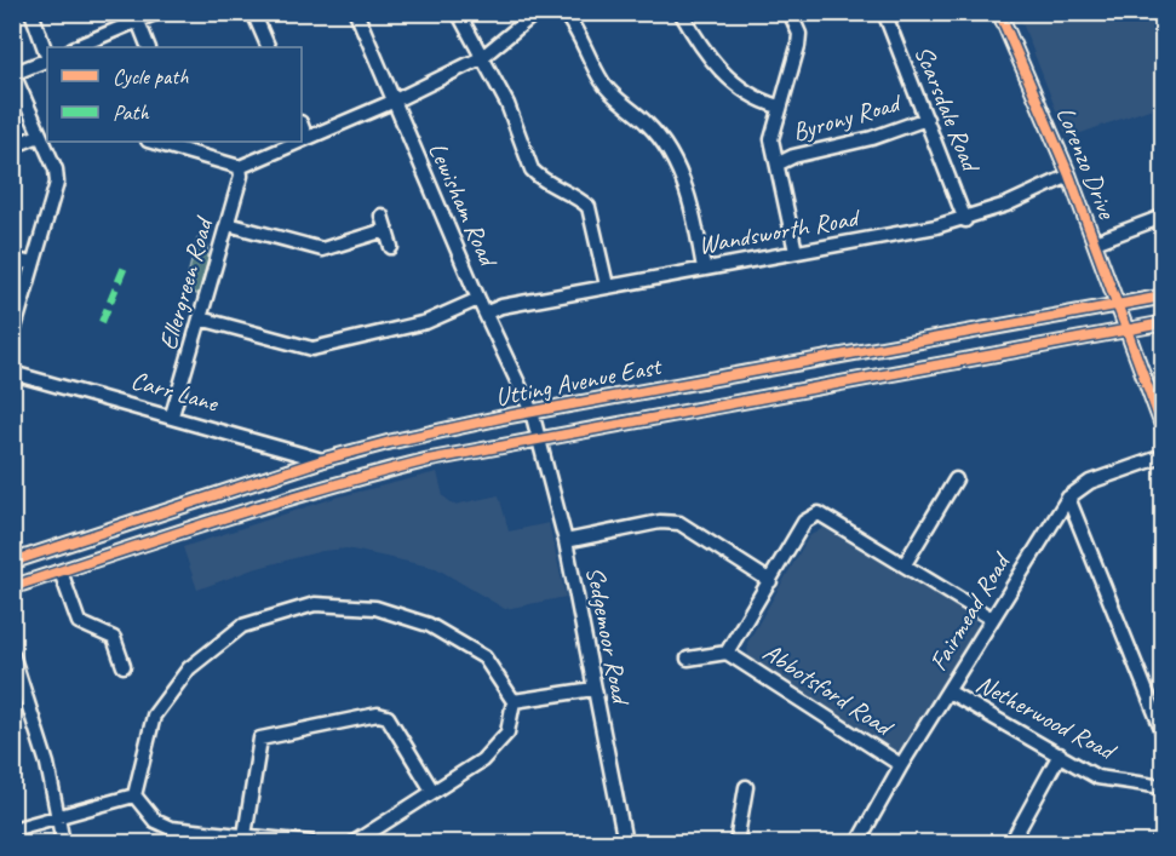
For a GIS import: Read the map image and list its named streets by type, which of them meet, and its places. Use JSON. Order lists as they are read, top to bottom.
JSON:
{
  "streets": {
    "street": [
      "Scarsdale Road",
      "Byrony Road",
      "Lorenzo Drive",
      "Lewisham Road",
      "Wandsworth Road",
      "Ellergreen Road",
      "Utting Avenue East",
      "Carr Lane",
      "Fairmead Road",
      "Sedgemoor Road",
      "Abbotsford Road",
      "Netherwood Road"
    ]
  },
  "crossings": [
    ["Scarsdale Road", "Byrony Road"],
    ["Scarsdale Road", "Wandsworth Road"],
    ["Lorenzo Drive", "Wandsworth Road"],
    ["Lorenzo Drive", "Utting Avenue East"],
    ["Lewisham Road", "Wandsworth Road"],
    ["Lewisham Road", "Utting Avenue East"],
    ["Lewisham Road", "Sedgemoor Road"],
    ["Ellergreen Road", "Carr Lane"],
    ["Utting Avenue East", "Carr Lane"],
    ["Utting Avenue East", "Sedgemoor Road"],
    ["Fairmead Road", "Abbotsford Road"],
    ["Fairmead Road", "Netherwood Road"]
  ],
  "legend": ["Cycle path", "Path"]
}
